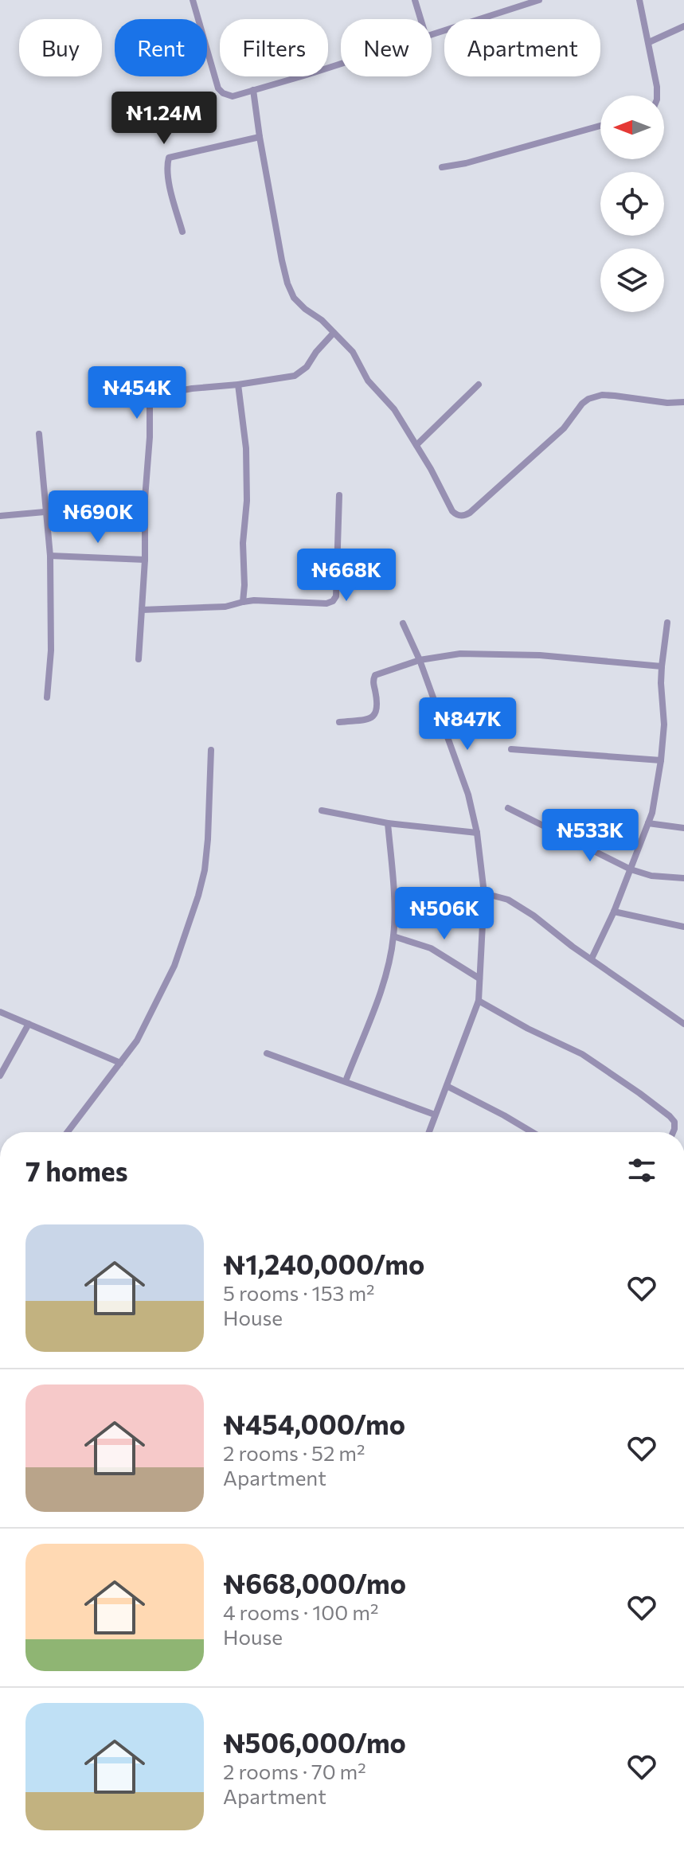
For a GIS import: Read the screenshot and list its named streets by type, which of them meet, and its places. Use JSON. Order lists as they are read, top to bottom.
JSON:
{
  "north": "left",
  "page": {
    "chip": [
      "Buy",
      "Rent",
      "Filters",
      "New",
      "Apartment"
    ],
    "price": [
      "₦1.24M",
      "₦454K",
      "₦690K",
      "₦668K",
      "₦847K",
      "₦533K",
      "₦506K"
    ],
    "heading": "7 homes",
    "list": [
      {
        "name": "₦1,240,000/mo",
        "note": "5 rooms · 153 m² · House"
      },
      {
        "name": "₦454,000/mo",
        "note": "2 rooms · 52 m² · Apartment"
      },
      {
        "name": "₦668,000/mo",
        "note": "4 rooms · 100 m² · House"
      },
      {
        "name": "₦506,000/mo",
        "note": "2 rooms · 70 m² · Apartment"
      }
    ]
  }
}
